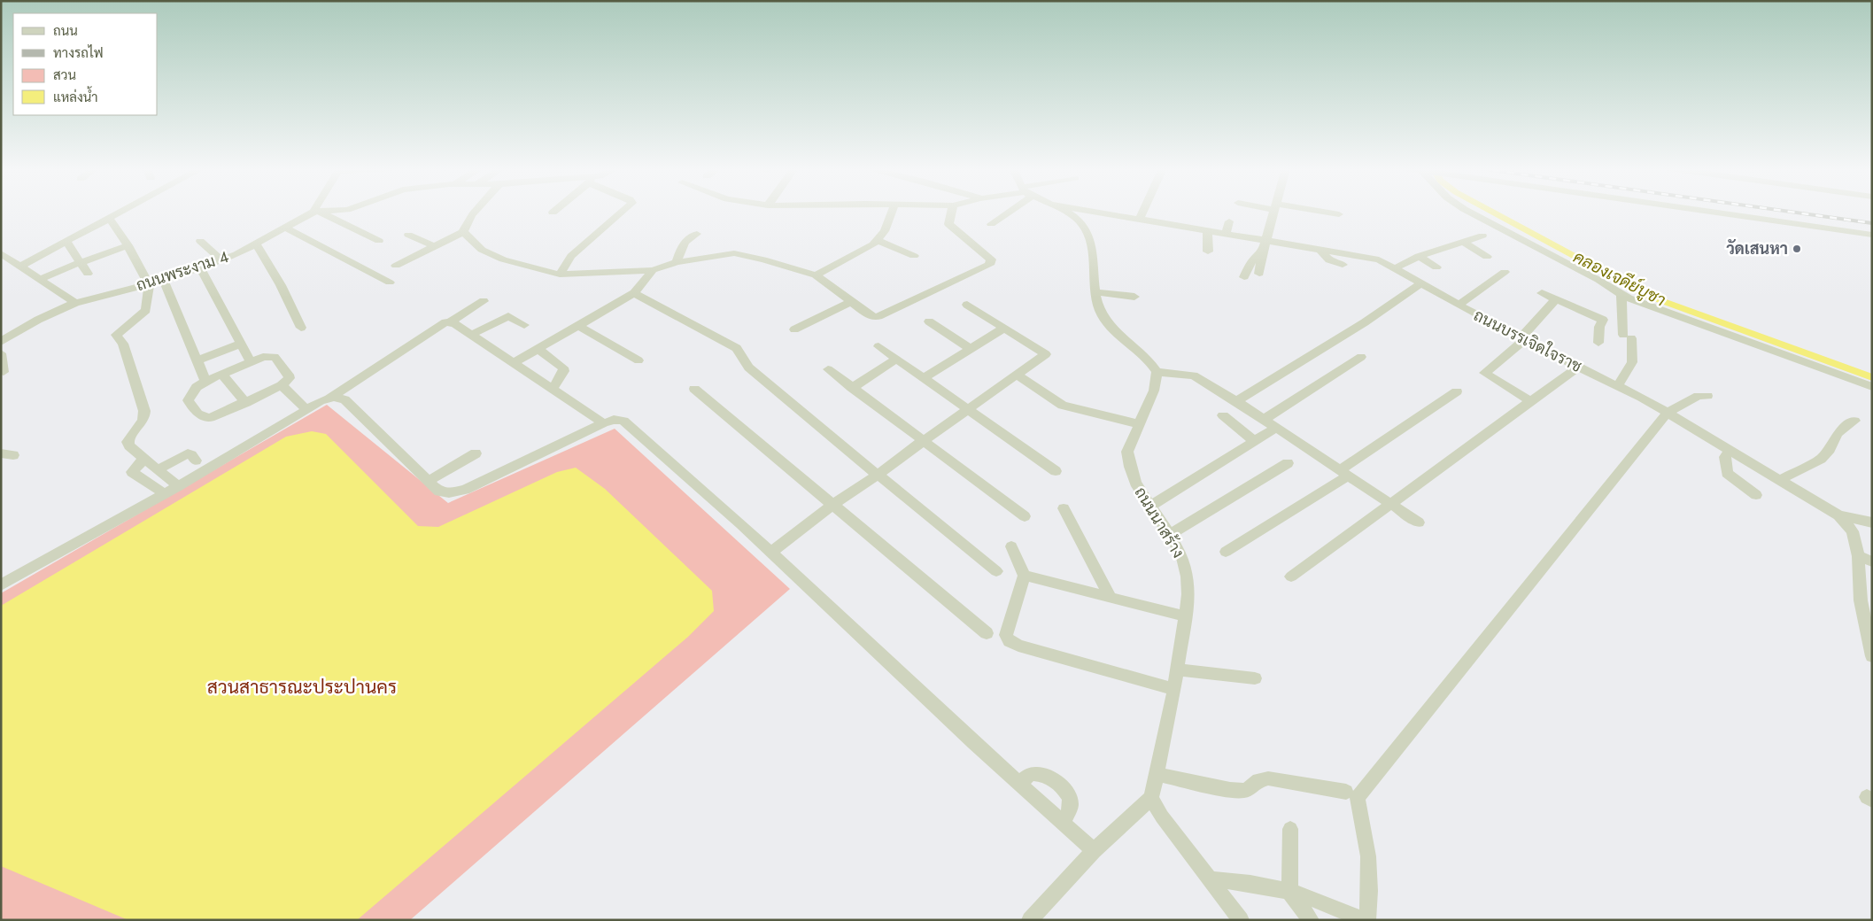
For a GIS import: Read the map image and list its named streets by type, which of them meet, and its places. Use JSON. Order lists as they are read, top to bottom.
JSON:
{
  "streets": {
    "street": ["ถนนพระงาม 4", "ถนนบรรเจิดใจราช", "ถนนนาสร้าง"]
  },
  "water": ["คลองเจดีย์บูชา"],
  "parks": ["สวนสาธารณะประปานคร"],
  "places": ["วัดเสนหา"],
  "legend": [
    "ถนน",
    "ทางรถไฟ",
    "สวน",
    "แหล่งน้ำ"
  ]
}
